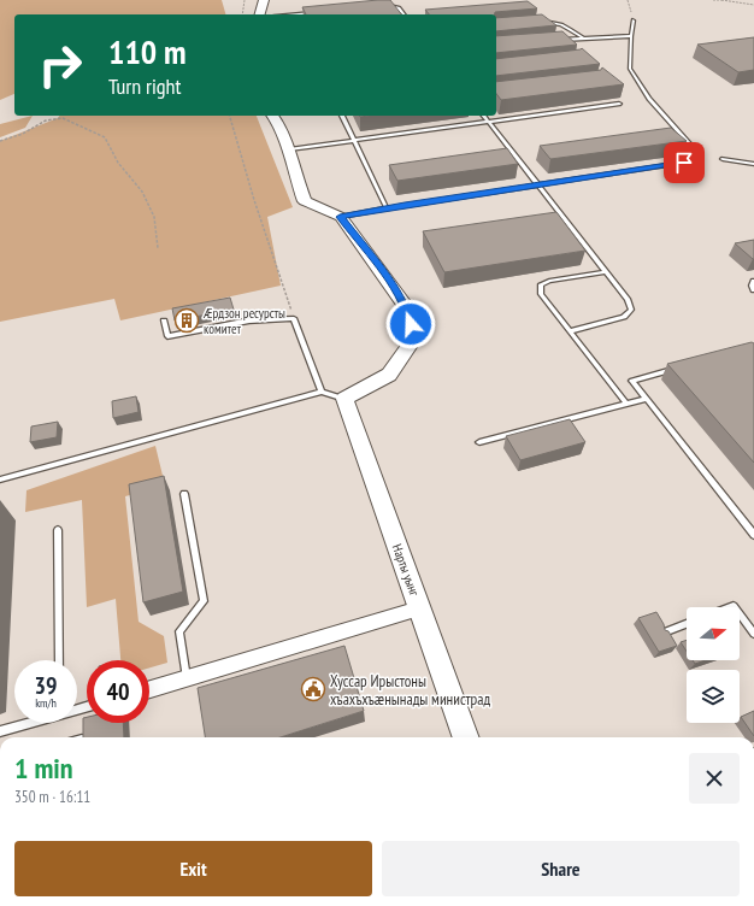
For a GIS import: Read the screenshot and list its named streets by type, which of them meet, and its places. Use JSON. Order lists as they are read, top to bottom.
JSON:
{
  "streets": {
    "street": ["Нарты уынг"]
  },
  "places": {
    "building": ["Æрдзон ресурсты комитет"],
    "public building": ["Хуссар Ирыстоны хъахъхъæнынады министрад"]
  },
  "north": "right",
  "page": {
    "turn": ["110 m", "Turn right"],
    "speed": "39 km/h",
    "limit": "40",
    "heading": ["1 min", "350 m · 16:11"],
    "buttons": ["Exit", "Share"]
  }
}
